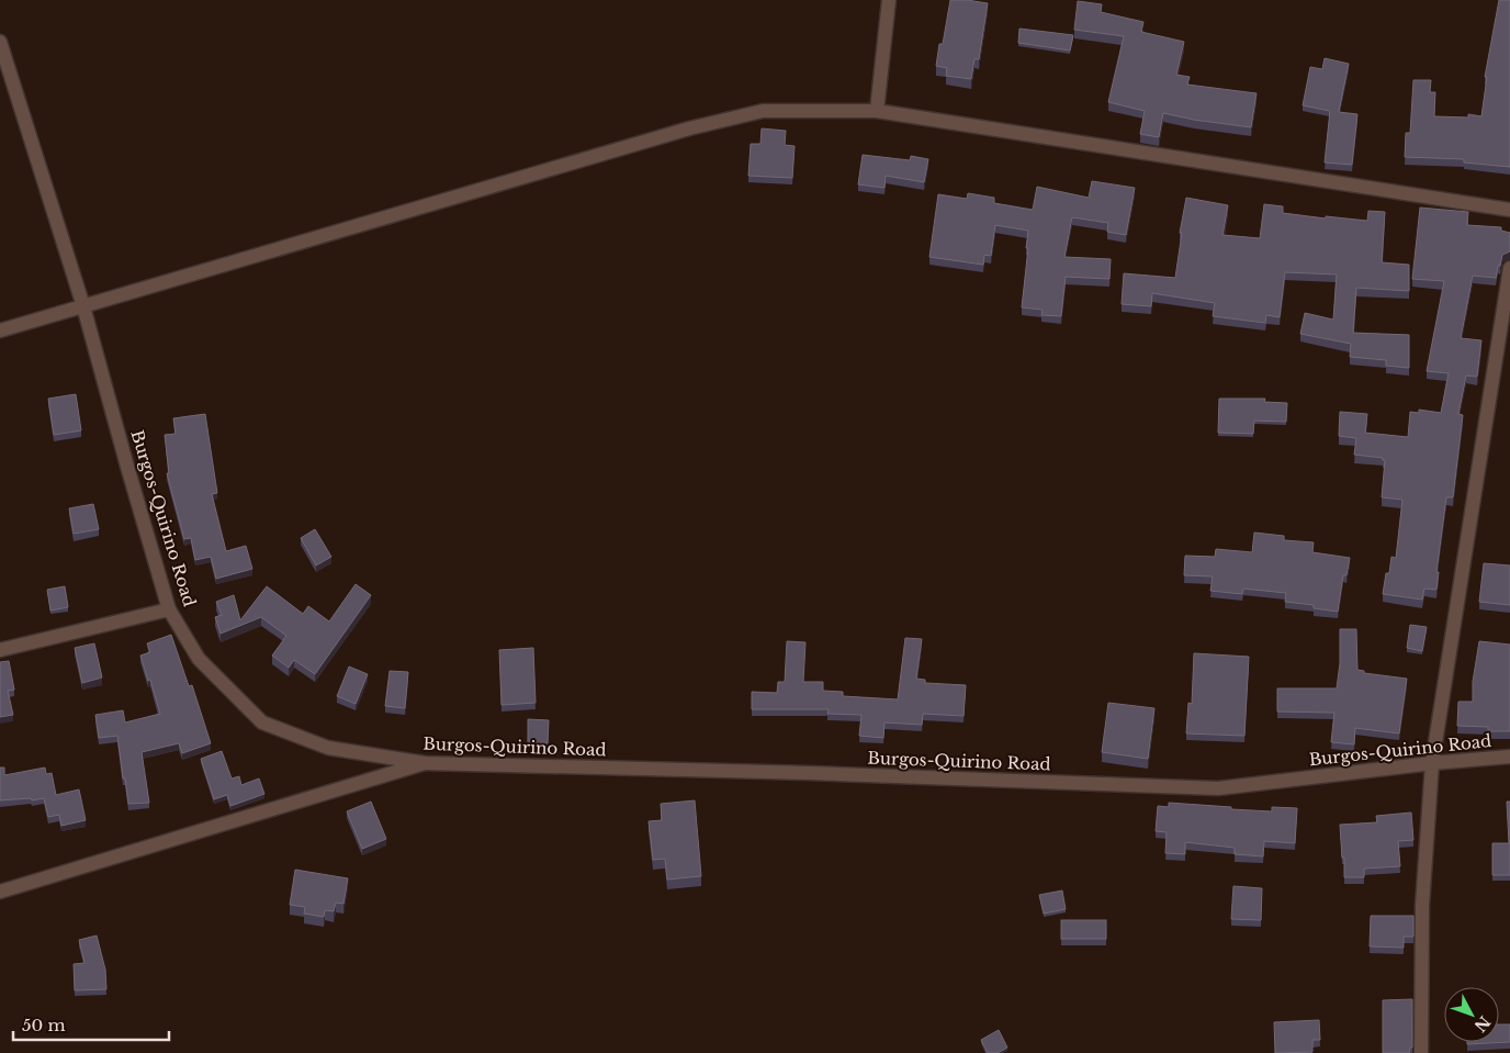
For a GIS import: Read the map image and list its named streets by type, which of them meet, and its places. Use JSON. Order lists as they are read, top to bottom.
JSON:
{
  "streets": {
    "street": ["Burgos-Quirino Road"]
  },
  "scale_bar": "50 m",
  "north": "bottom right"
}
